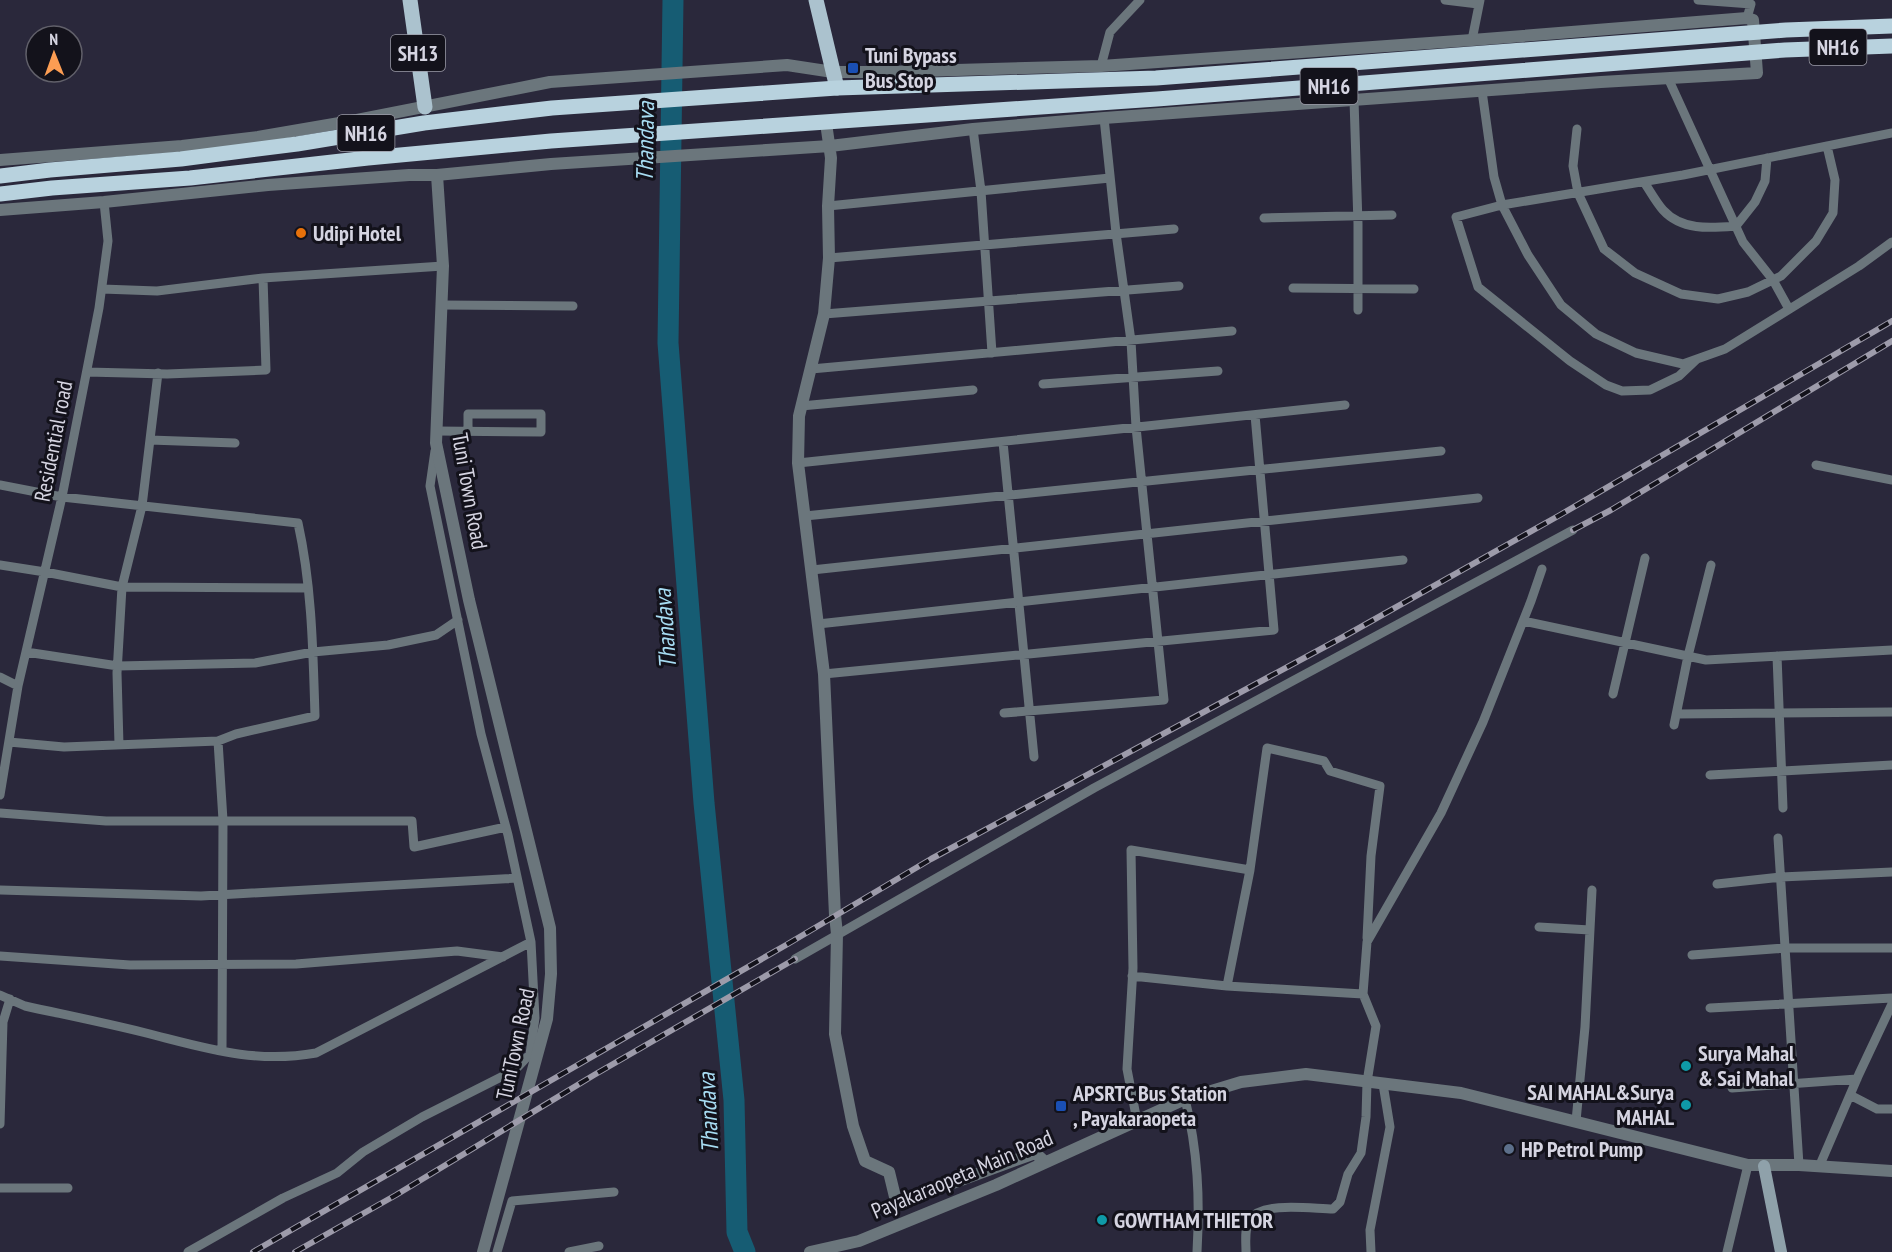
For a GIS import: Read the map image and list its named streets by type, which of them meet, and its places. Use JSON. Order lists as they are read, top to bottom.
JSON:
{
  "streets": {
    "highway": ["NH16"],
    "main road": ["SH13"],
    "street": [
      "Residential road",
      "Tuni Town Road",
      "TuniTown Road",
      "Payakaraopeta Main Road"
    ]
  },
  "crossings": [
    ["Tuni Town Road", "TuniTown Road"]
  ],
  "water": ["Thandava"],
  "places": {
    "transit": ["Tuni Bypass Bus Stop", "APSRTC Bus Station , Payakaraopeta"],
    "other": [
      "Udipi Hotel",
      "Surya Mahal & Sai Mahal",
      "SAI MAHAL&Surya MAHAL",
      "HP Petrol Pump",
      "GOWTHAM THIETOR"
    ]
  },
  "north": "top"
}
